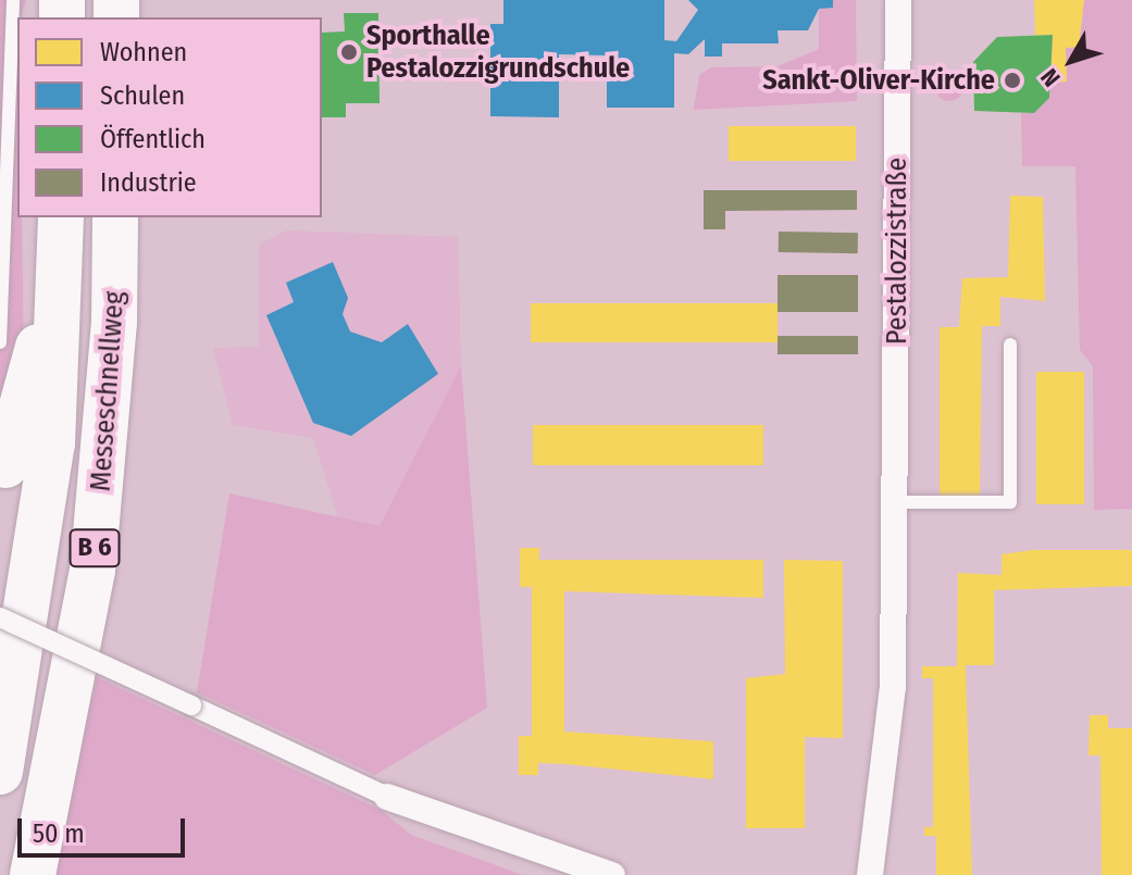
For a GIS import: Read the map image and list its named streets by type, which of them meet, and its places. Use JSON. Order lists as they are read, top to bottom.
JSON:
{
  "streets": {
    "highway": ["Messeschnellweg", "B 6"],
    "street": ["Pestalozzistraße"]
  },
  "places": ["Sporthalle Pestalozzigrundschule", "Sankt-Oliver-Kirche"],
  "legend": [
    "Wohnen",
    "Schulen",
    "Öffentlich",
    "Industrie"
  ],
  "scale_bar": "50 m",
  "north": "bottom left"
}
